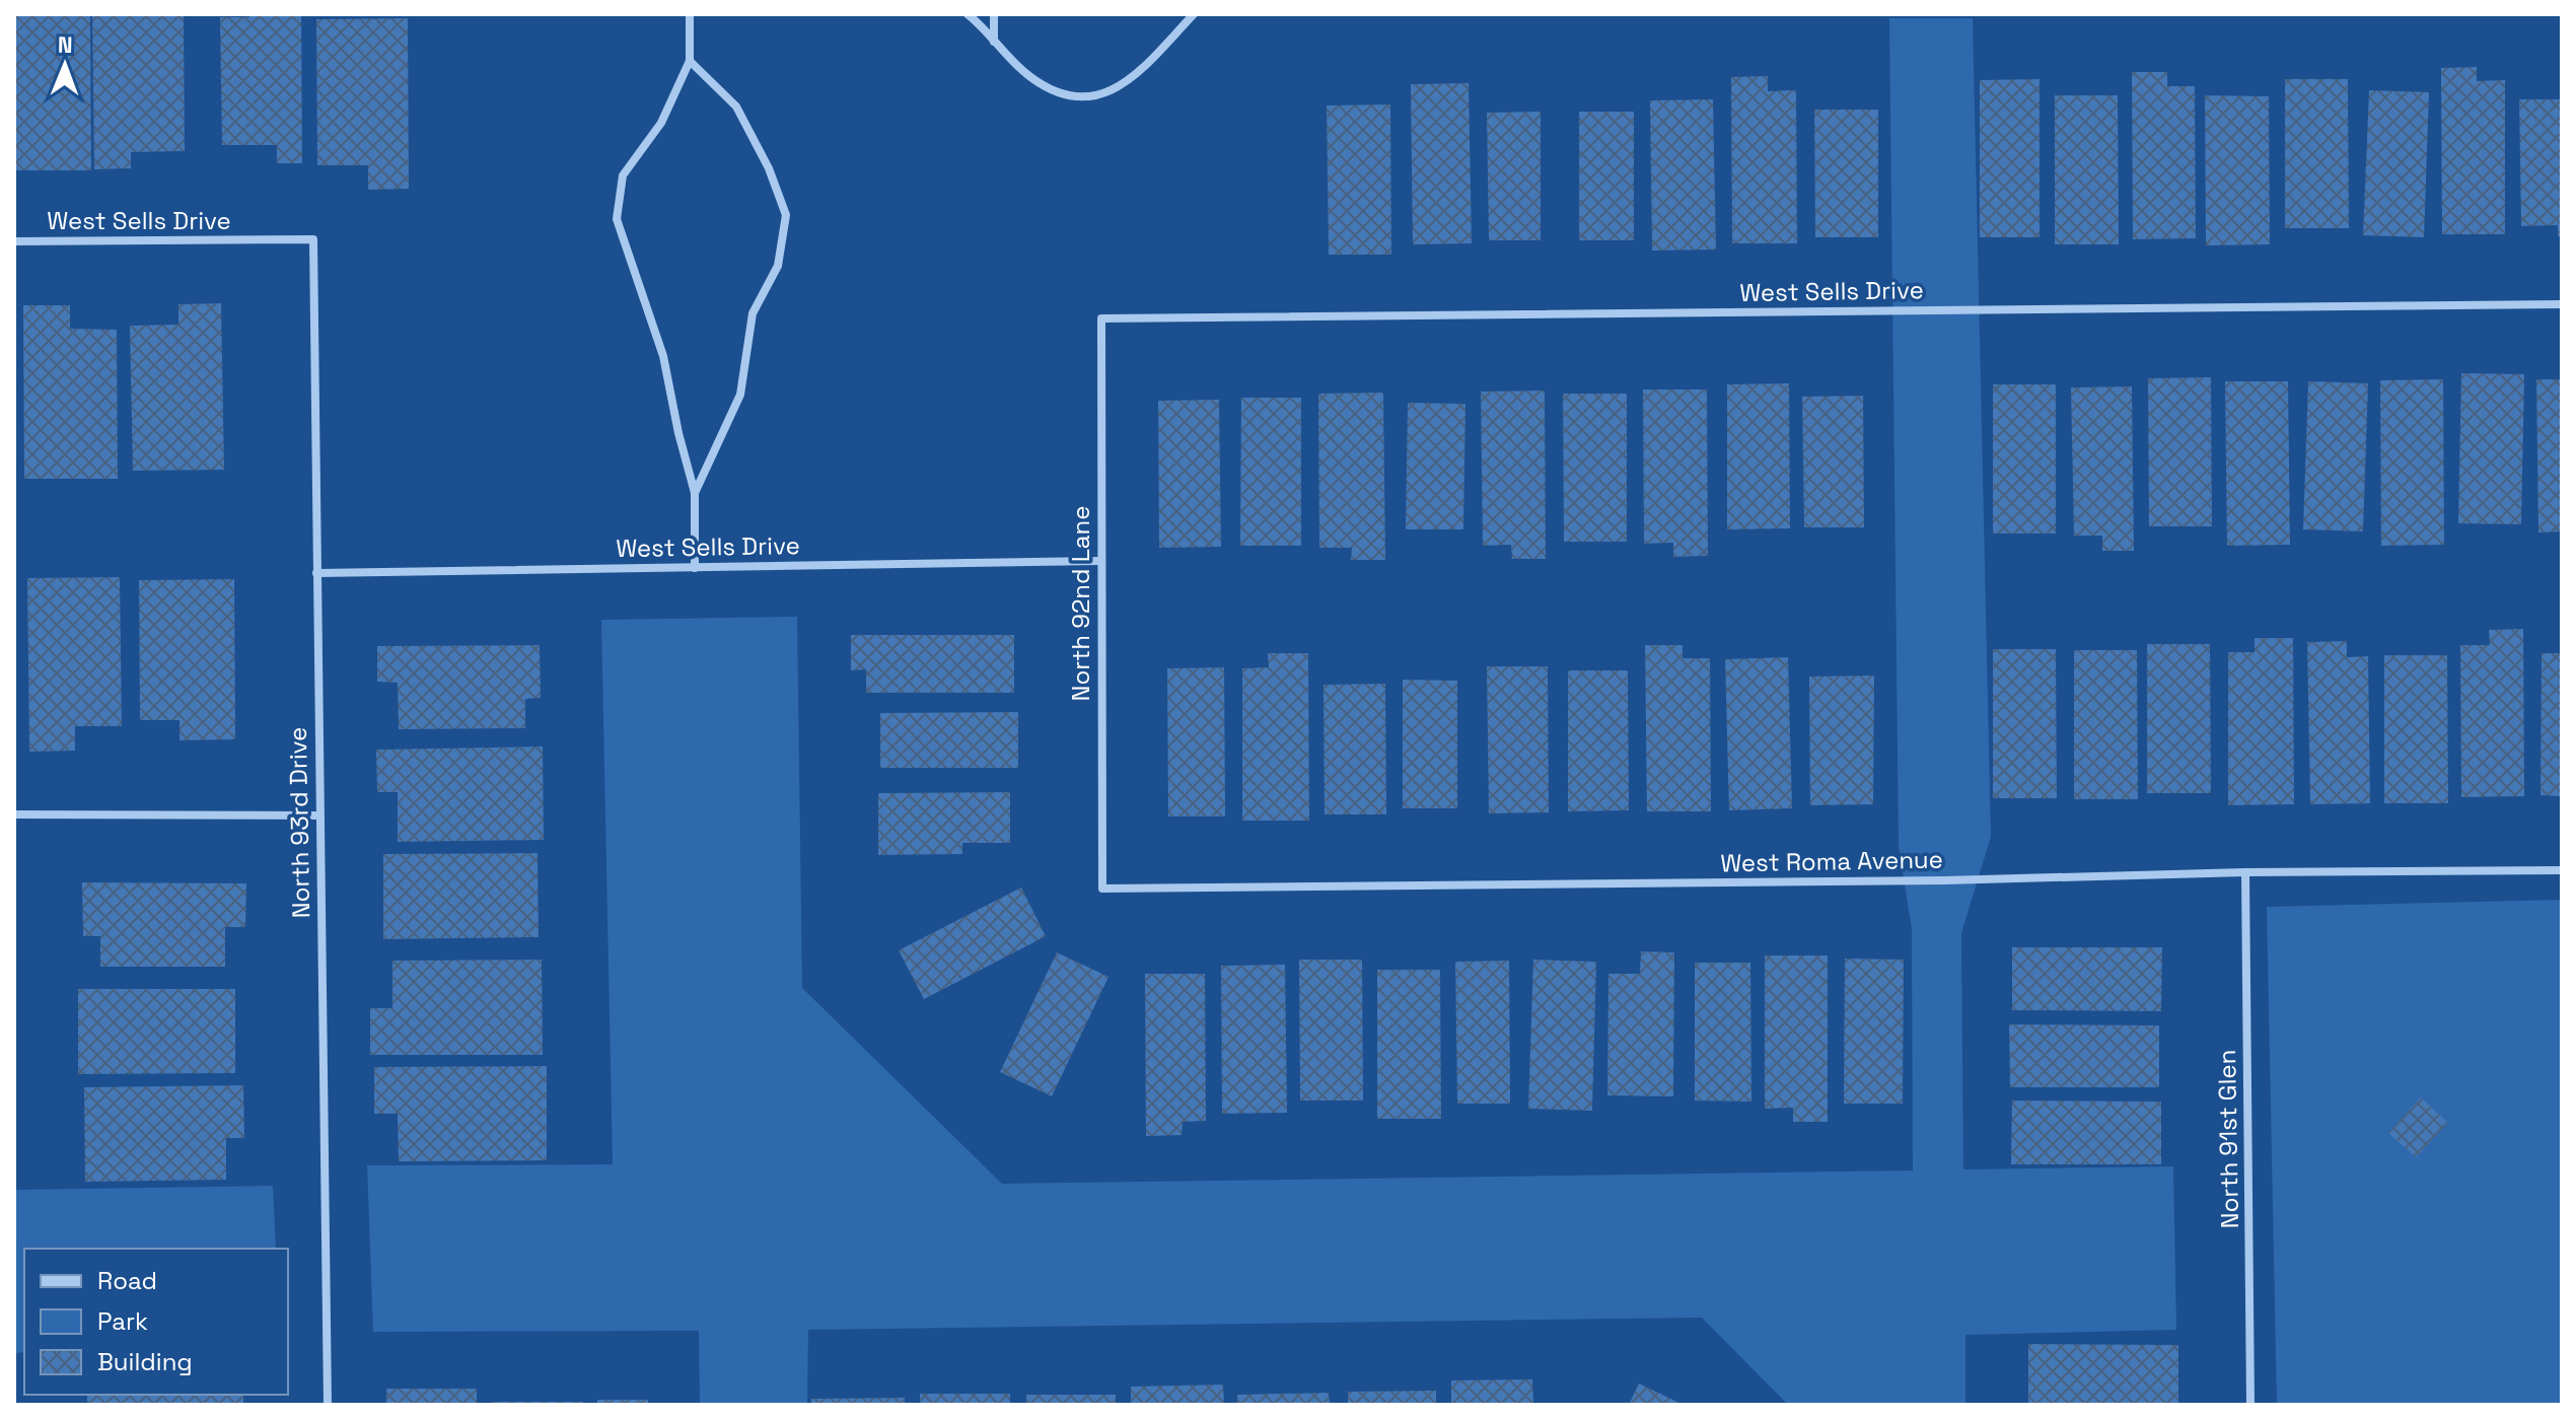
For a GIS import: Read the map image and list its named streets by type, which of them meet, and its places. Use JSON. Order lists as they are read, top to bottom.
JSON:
{
  "streets": {
    "street": [
      "West Sells Drive",
      "North 92nd Lane",
      "North 93rd Drive",
      "West Roma Avenue",
      "North 91st Glen"
    ]
  },
  "crossings": [
    ["West Sells Drive", "North 92nd Lane"],
    ["West Sells Drive", "North 93rd Drive"],
    ["North 92nd Lane", "West Roma Avenue"],
    ["West Roma Avenue", "North 91st Glen"]
  ],
  "legend": ["Road", "Park", "Building"],
  "north": "top"
}
